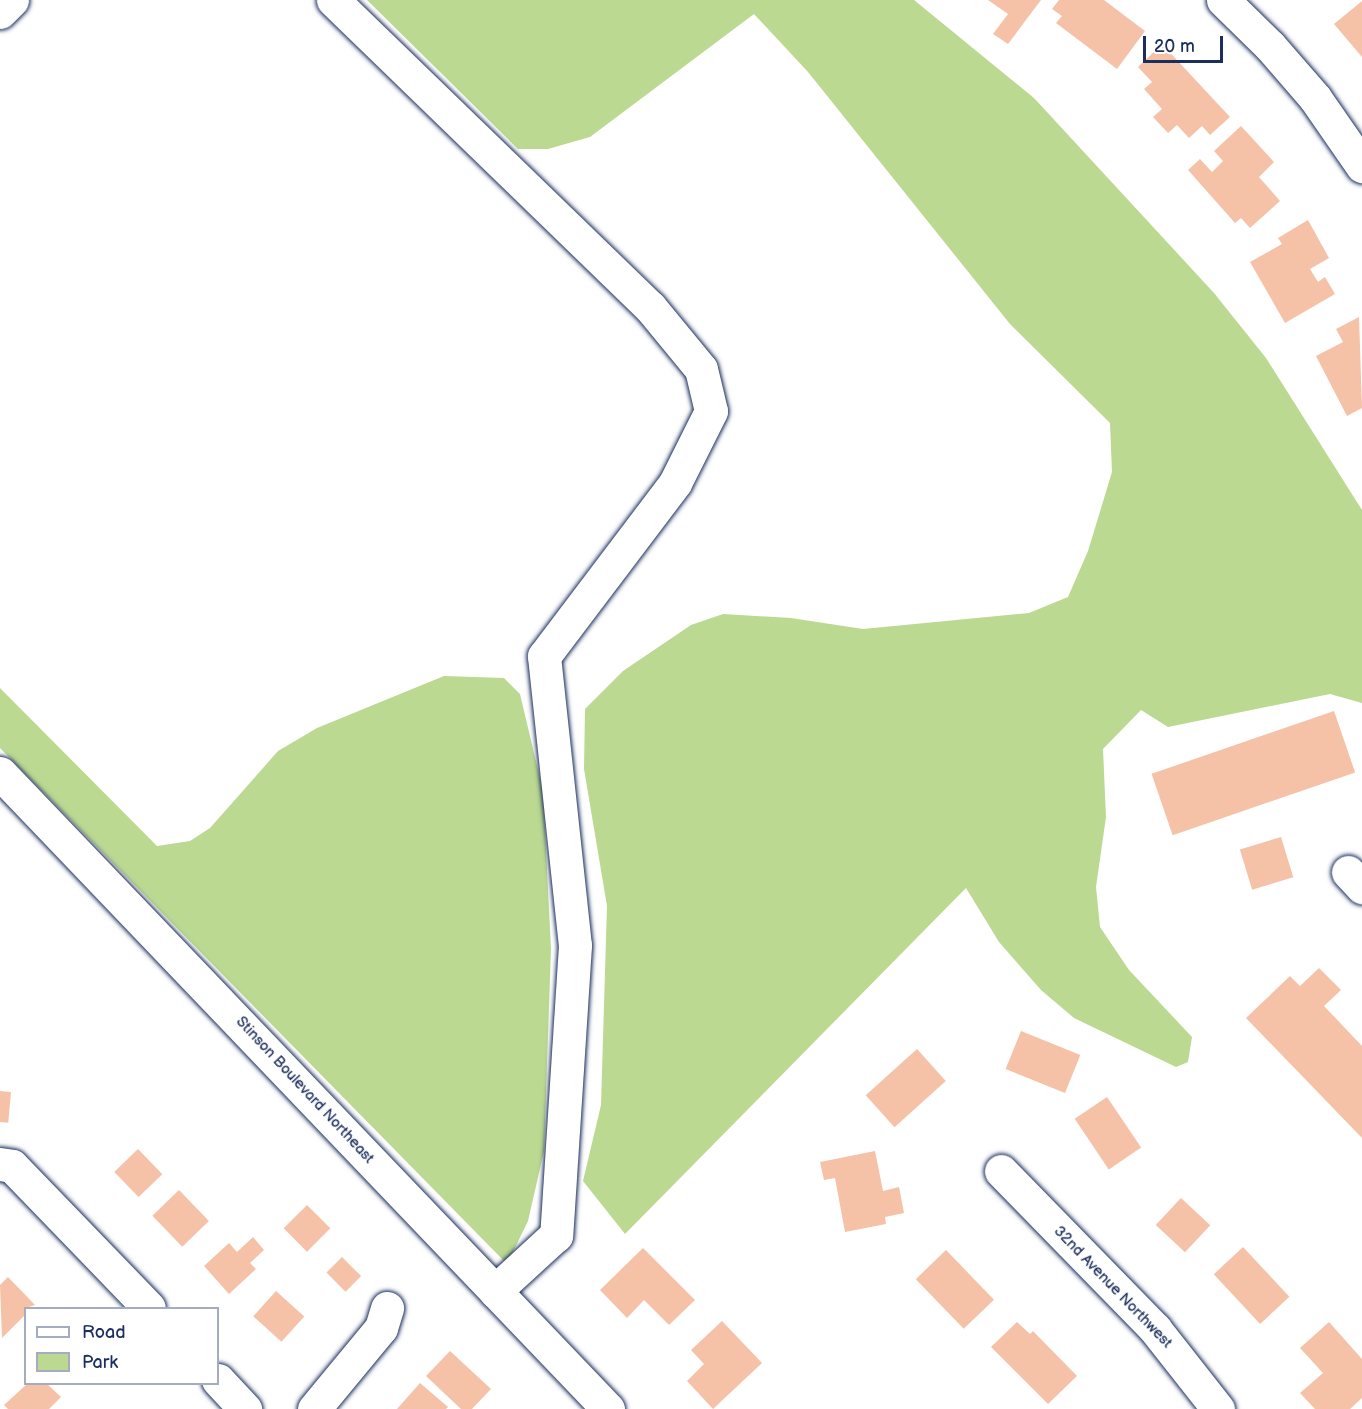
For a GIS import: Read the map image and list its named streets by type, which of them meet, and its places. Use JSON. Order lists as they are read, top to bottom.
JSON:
{
  "streets": {
    "street": ["Stinson Boulevard Northeast", "32nd Avenue Northwest"]
  },
  "legend": ["Road", "Park"],
  "scale_bar": "20 m"
}
